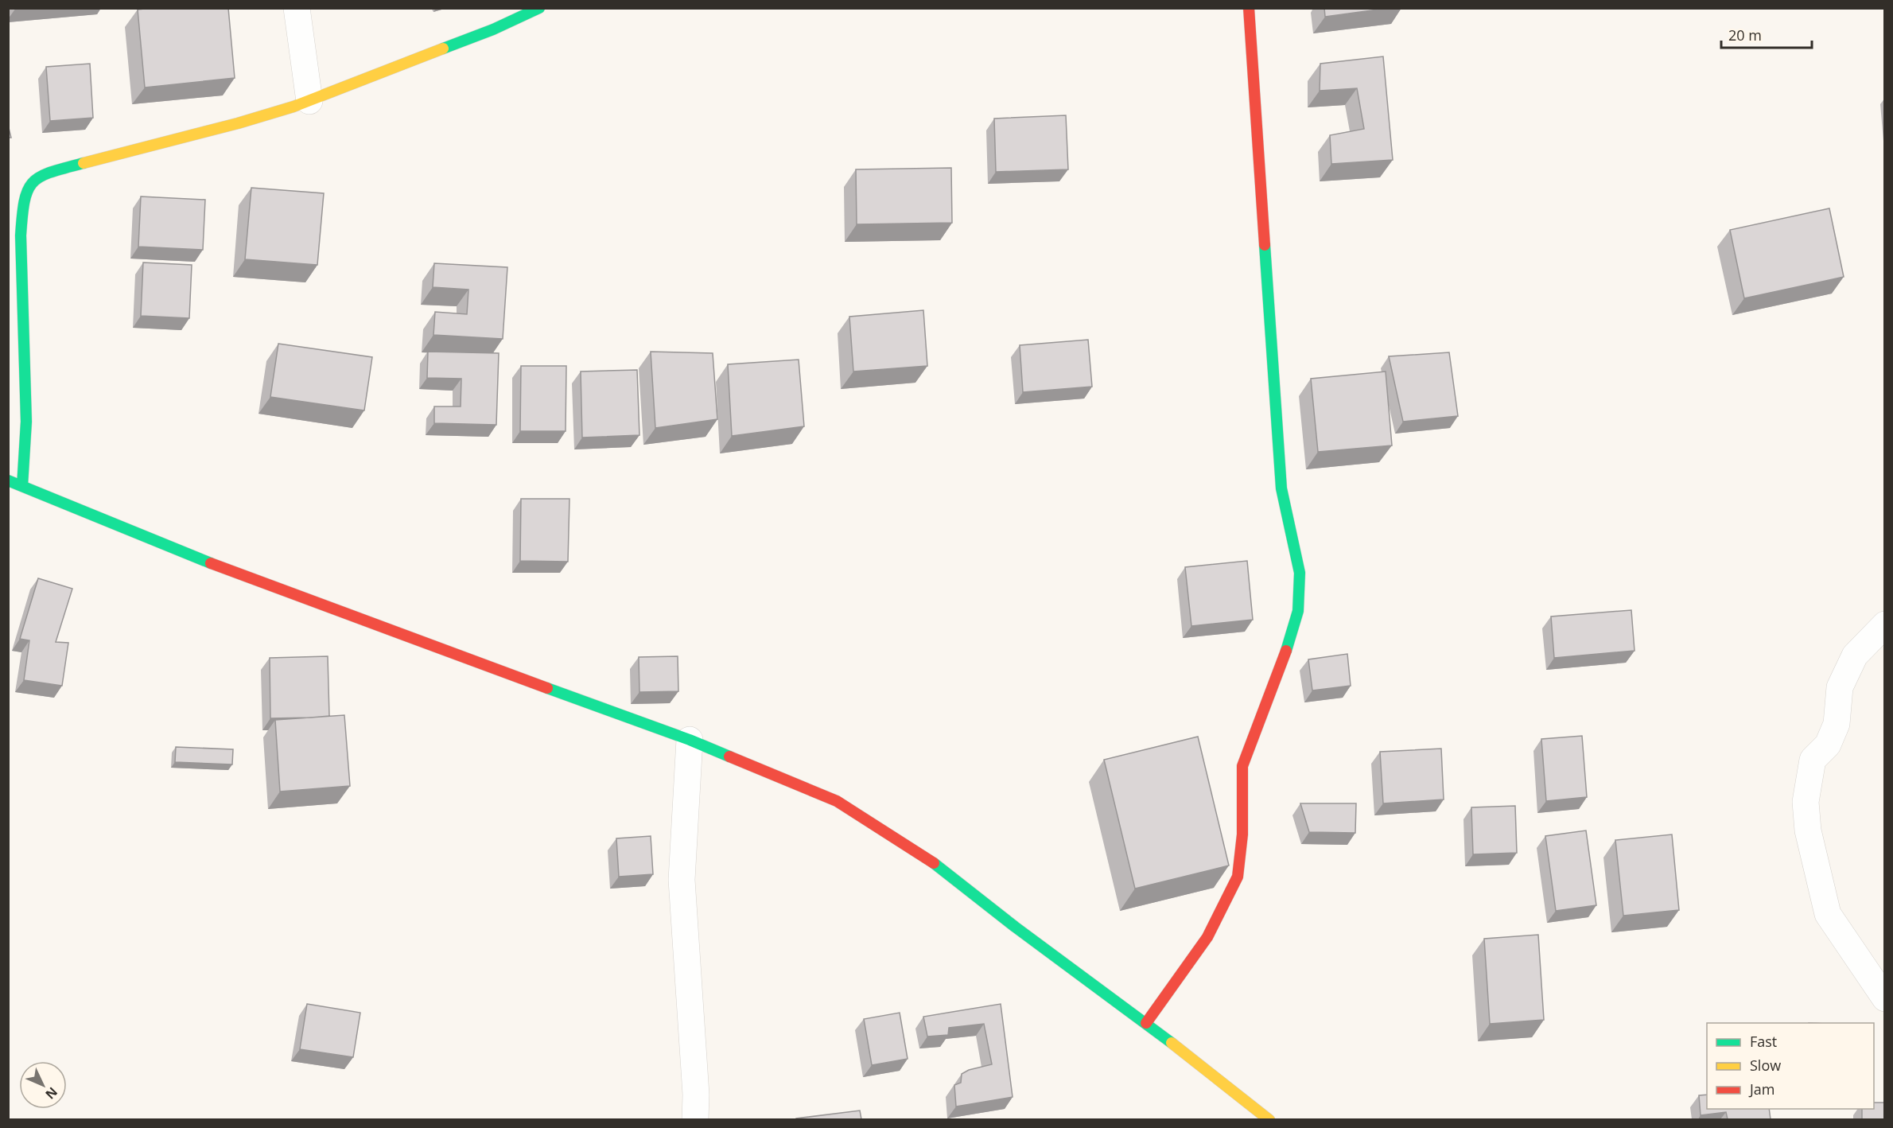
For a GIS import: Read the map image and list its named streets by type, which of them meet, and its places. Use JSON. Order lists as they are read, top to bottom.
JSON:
{
  "legend": ["Fast", "Slow", "Jam"],
  "scale_bar": "20 m",
  "north": "bottom right"
}
